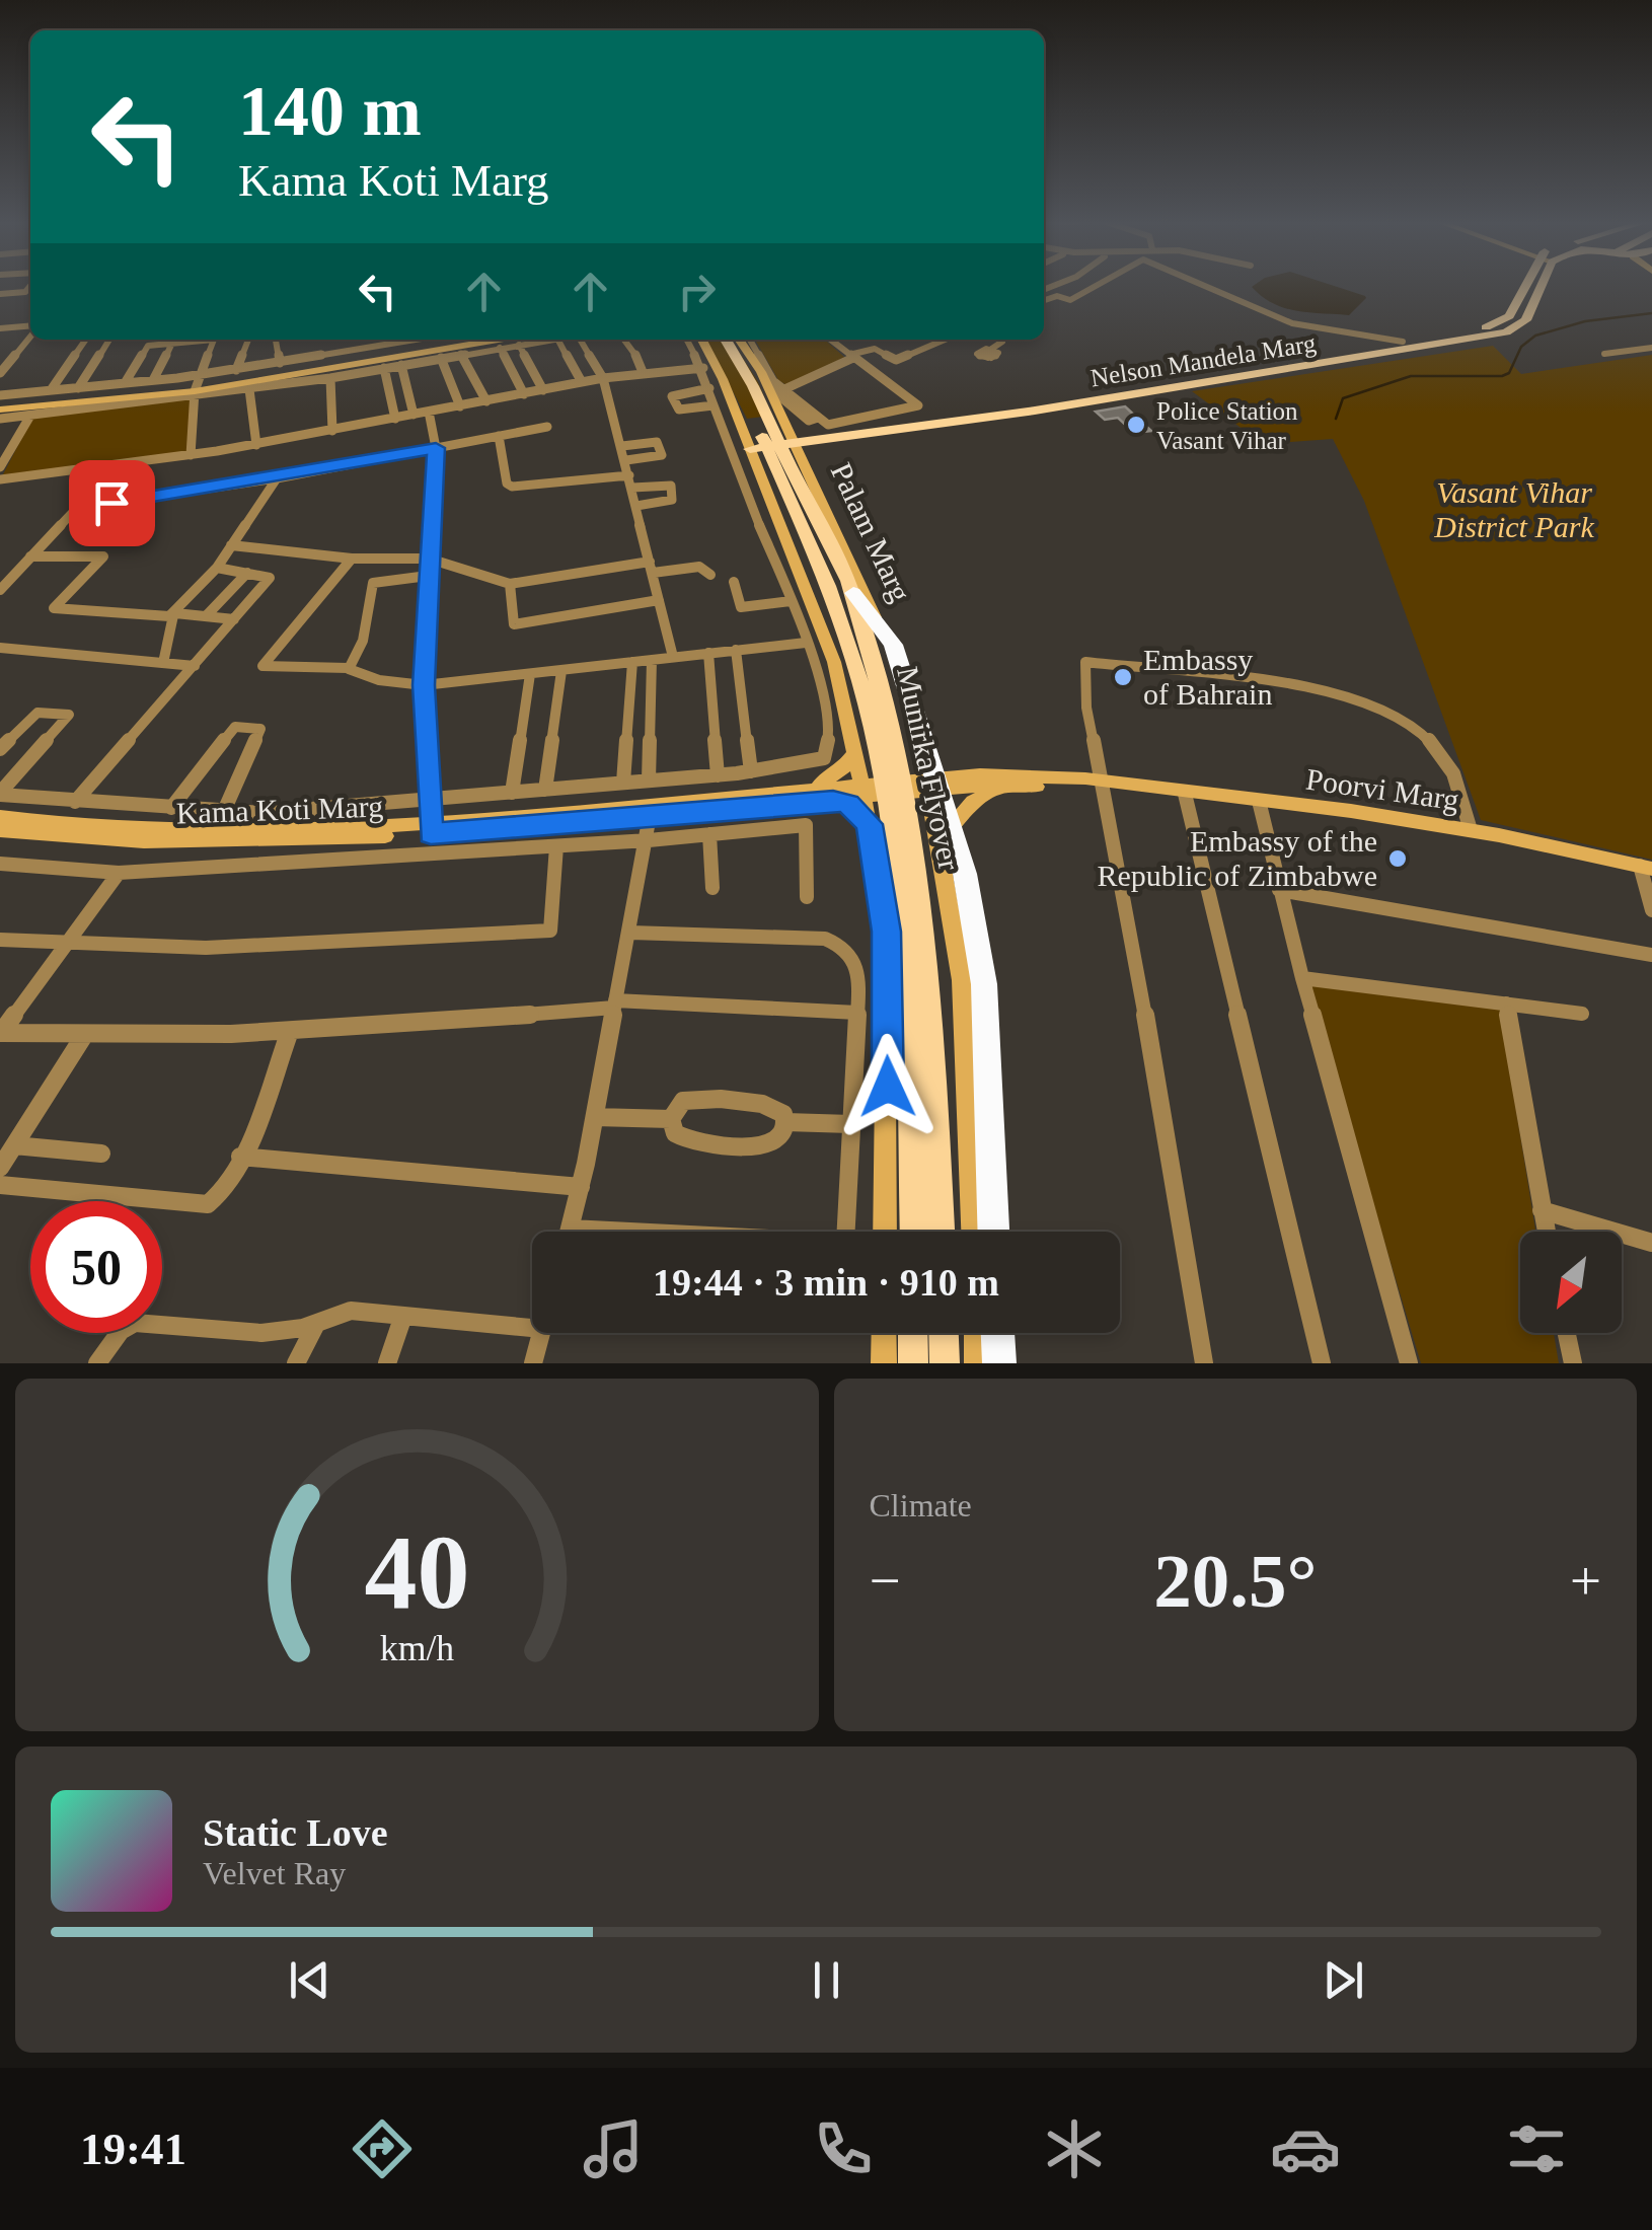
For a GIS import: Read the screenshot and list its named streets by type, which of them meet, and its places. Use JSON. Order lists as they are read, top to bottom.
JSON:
{
  "streets": {
    "main road": [
      "Nelson Mandela Marg",
      "Palam Marg",
      "Munirka Flyover",
      "Poorvi Marg",
      "Kama Koti Marg"
    ]
  },
  "crossings": [
    ["Nelson Mandela Marg", "Palam Marg"],
    ["Palam Marg", "Poorvi Marg"]
  ],
  "parks": ["Vasant Vihar District Park"],
  "places": ["Police Station Vasant Vihar", "Embassy of Bahrain", "Embassy of the Republic of Zimbabwe"],
  "north": "bottom left",
  "page": {
    "turn": ["140 m", "Kama Koti Marg"],
    "limit": "50",
    "trip": "19:44 · 3 min · 910 m",
    "tile": "Climate",
    "heat": ["−", "20.5°", "+"],
    "song": ["Static Love", "Velvet Ray"],
    "tabs": "19:41",
    "gauge": ["40", "km/h"]
  }
}
